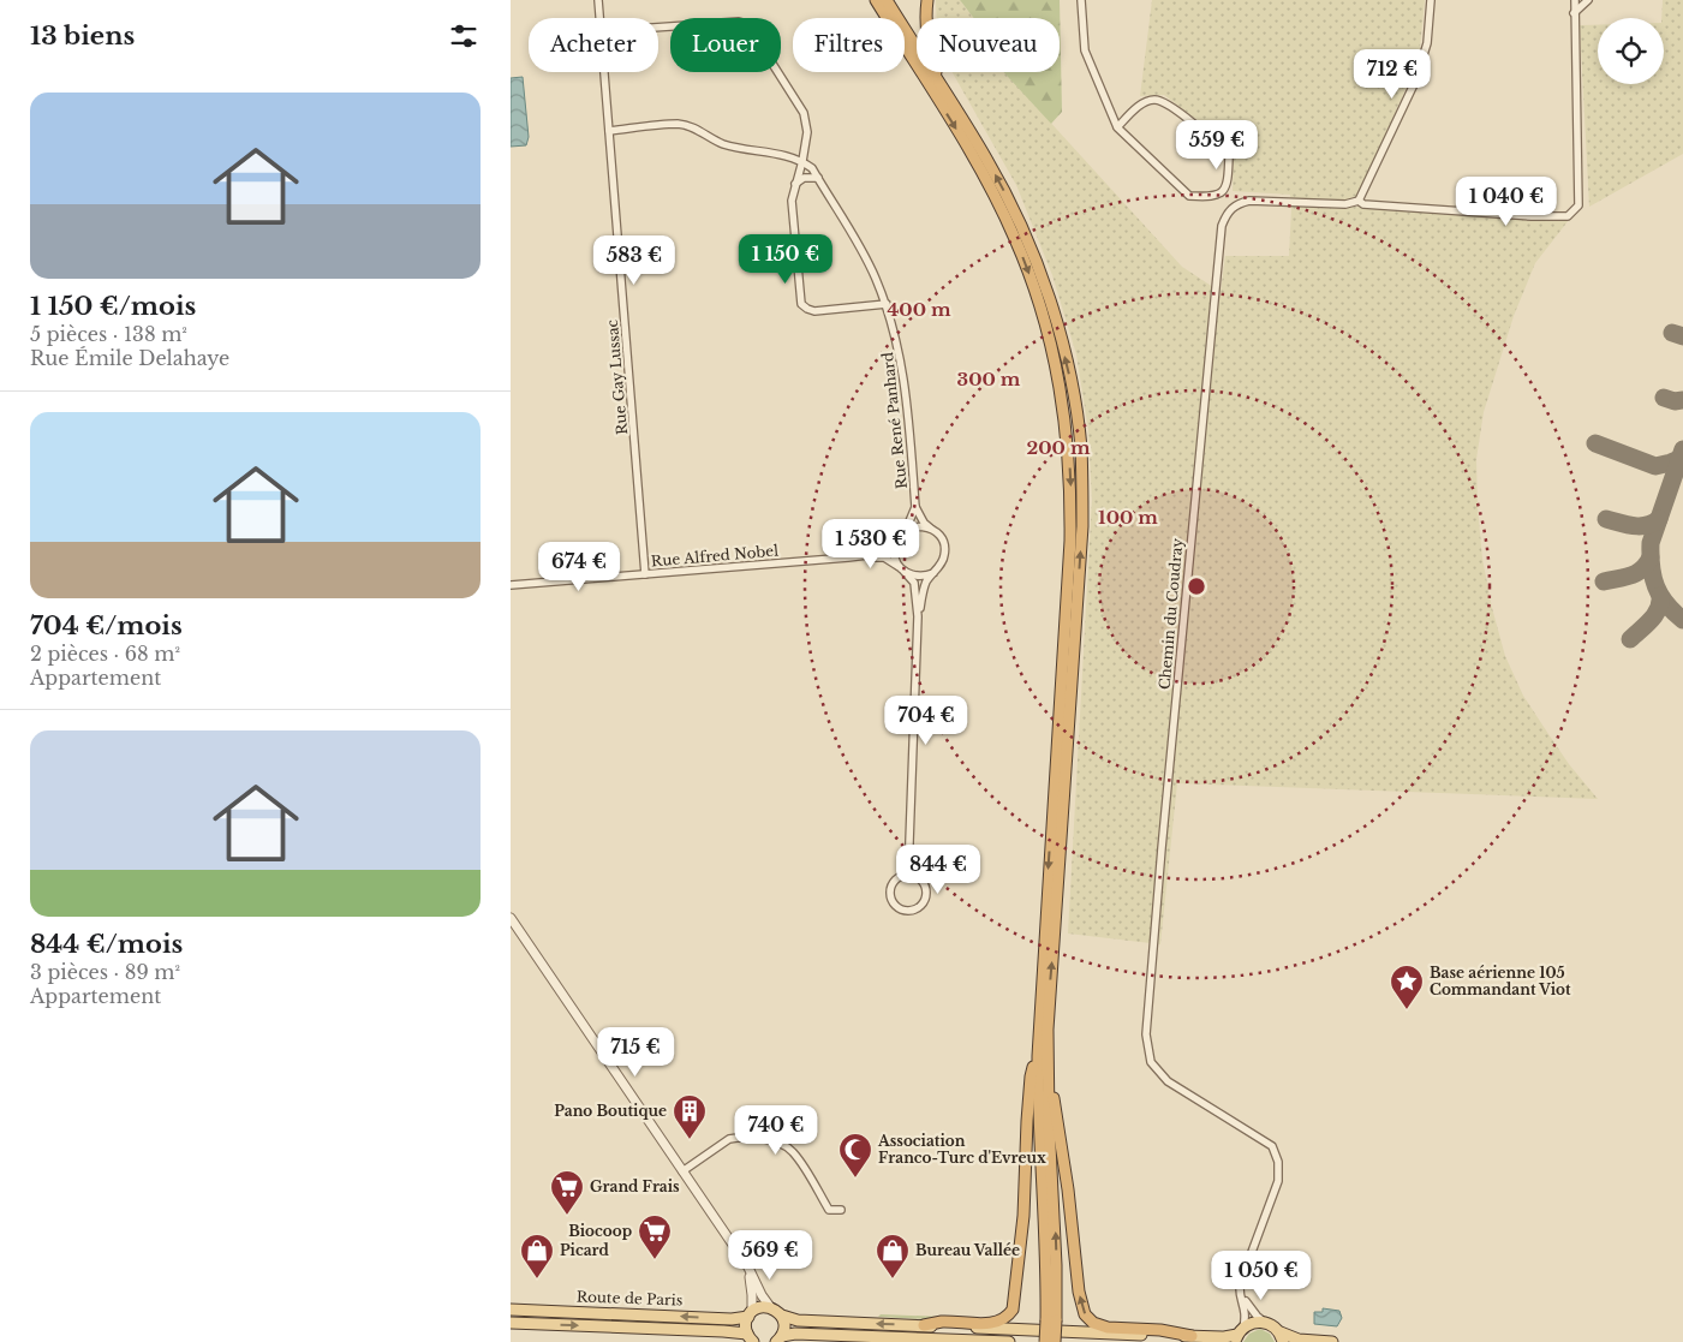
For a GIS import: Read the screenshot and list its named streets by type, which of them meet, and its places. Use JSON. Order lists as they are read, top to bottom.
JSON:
{
  "streets": {
    "main road": ["Route de Paris"],
    "street": [
      "Rue Gay Lussac",
      "Rue René Panhard",
      "Rue Alfred Nobel",
      "Chemin du Coudray"
    ]
  },
  "crossings": [
    ["Rue Gay Lussac", "Rue Alfred Nobel"],
    ["Rue René Panhard", "Rue Alfred Nobel"]
  ],
  "places": {
    "place": ["Base aérienne 105 Commandant Viot"],
    "building": ["Pano Boutique"],
    "mosque": ["Association Franco-Turc d'Evreux"],
    "supermarket": ["Grand Frais", "Biocoop"],
    "shop": ["Picard", "Bureau Vallée"]
  },
  "page": {
    "heading": "13 biens",
    "chip": [
      "Acheter",
      "Louer",
      "Filtres",
      "Nouveau"
    ],
    "price": [
      "712 €",
      "559 €",
      "1 040 €",
      "1 150 €",
      "583 €",
      "1 530 €",
      "674 €",
      "704 €",
      "844 €",
      "715 €",
      "740 €",
      "569 €",
      "1 050 €"
    ],
    "list": [
      {
        "name": "1 150 €/mois",
        "note": "5 pièces · 138 m² · Rue Émile Delahaye"
      },
      {
        "name": "704 €/mois",
        "note": "2 pièces · 68 m² · Appartement"
      },
      {
        "name": "844 €/mois",
        "note": "3 pièces · 89 m² · Appartement"
      }
    ]
  },
  "rings": [
    "400 m",
    "300 m",
    "200 m",
    "100 m"
  ]
}
